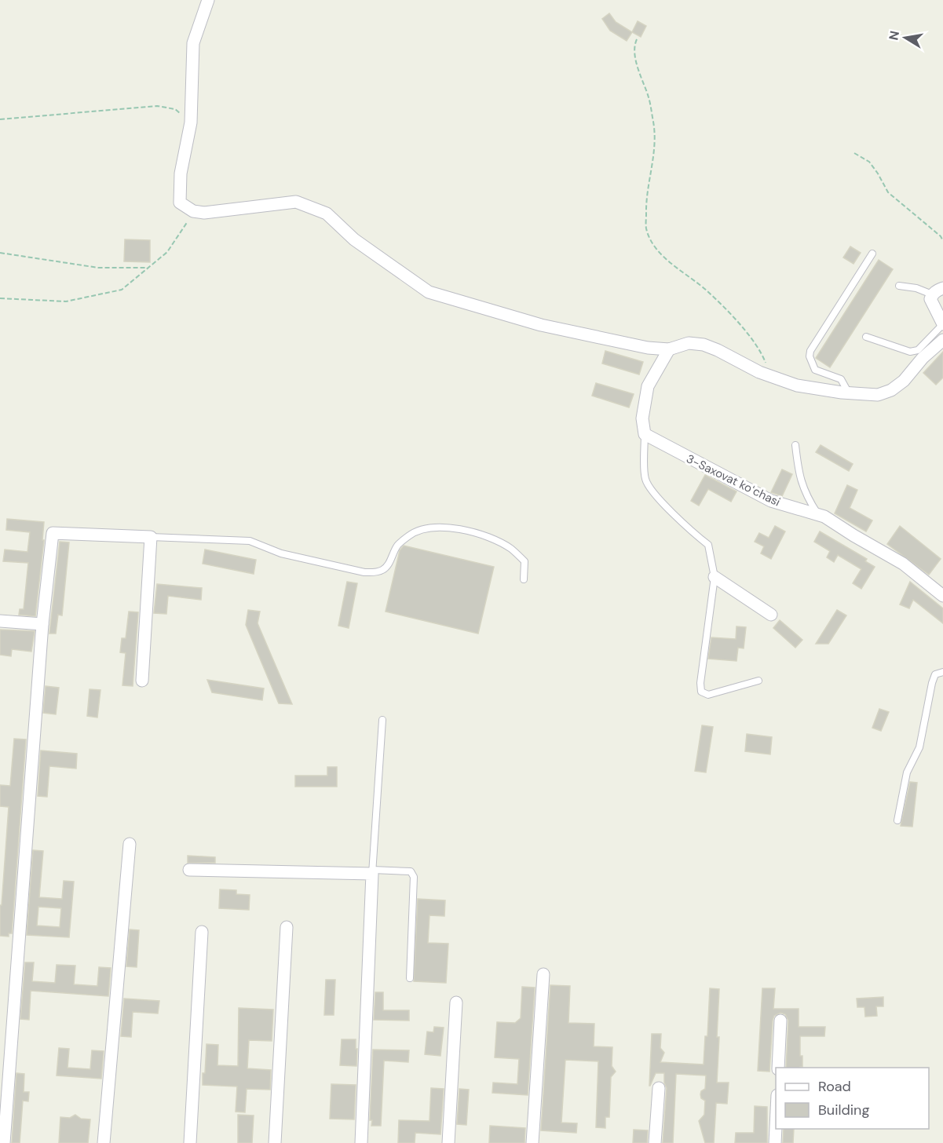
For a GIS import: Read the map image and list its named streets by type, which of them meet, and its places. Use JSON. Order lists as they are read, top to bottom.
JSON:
{
  "streets": {
    "street": ["3-Saxovat koʻchasi"]
  },
  "legend": ["Road", "Building"],
  "north": "left"
}
